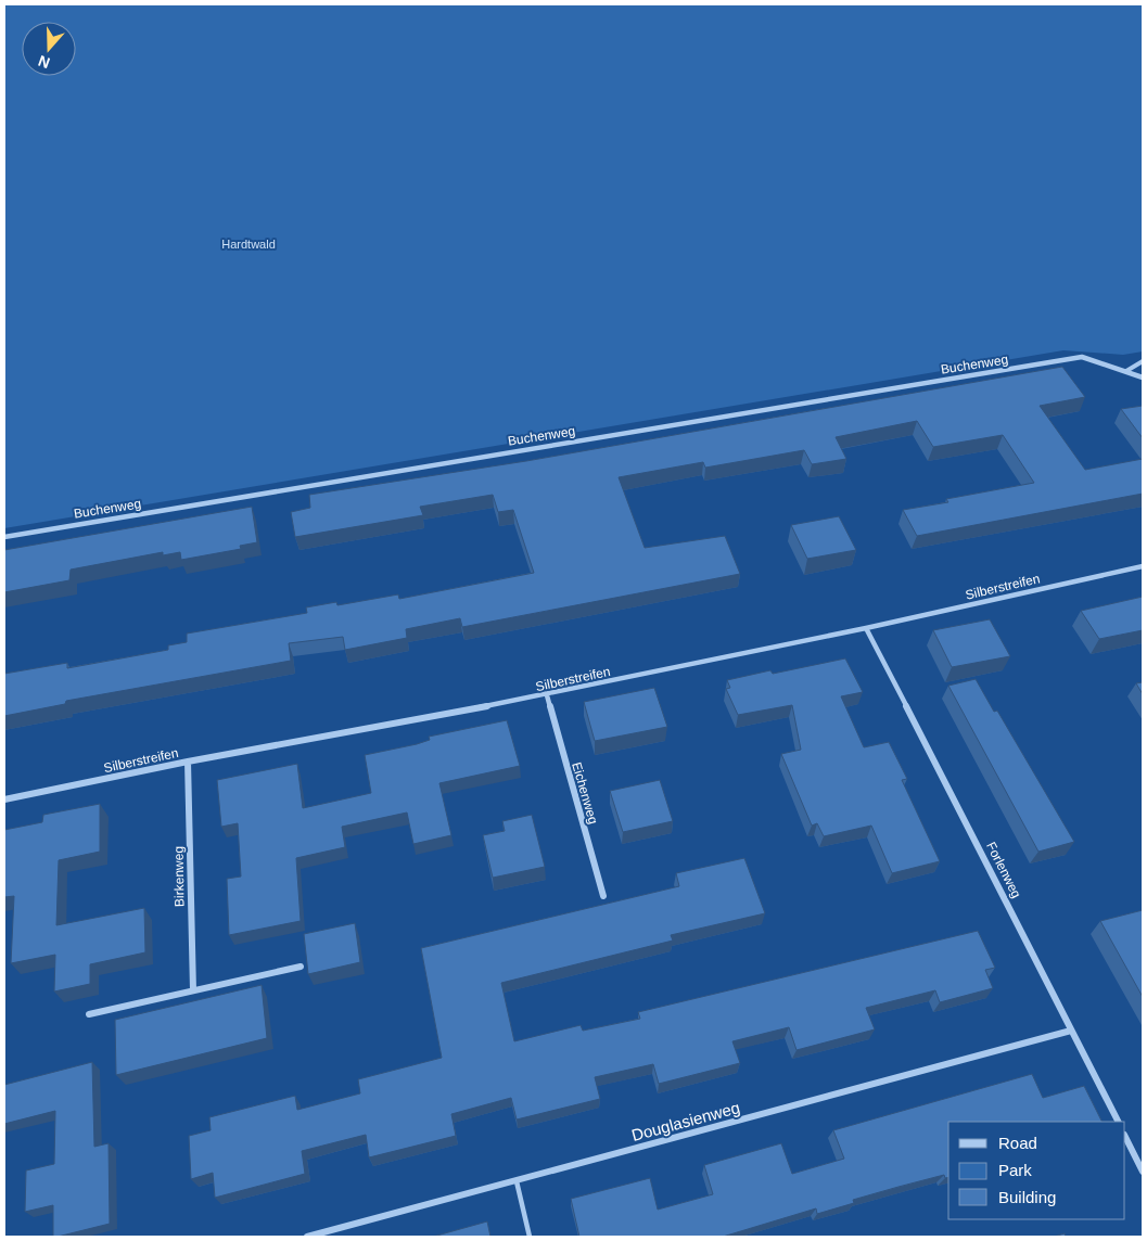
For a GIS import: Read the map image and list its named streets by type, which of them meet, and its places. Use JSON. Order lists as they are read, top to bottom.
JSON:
{
  "streets": {
    "street": [
      "Buchenweg",
      "Silberstreifen",
      "Eichenweg",
      "Forlenweg",
      "Birkenweg",
      "Douglasienweg"
    ]
  },
  "crossings": [
    ["Silberstreifen", "Eichenweg"],
    ["Silberstreifen", "Forlenweg"],
    ["Silberstreifen", "Birkenweg"],
    ["Forlenweg", "Douglasienweg"]
  ],
  "parks": ["Hardtwald"],
  "legend": ["Road", "Park", "Building"],
  "north": "bottom"
}
